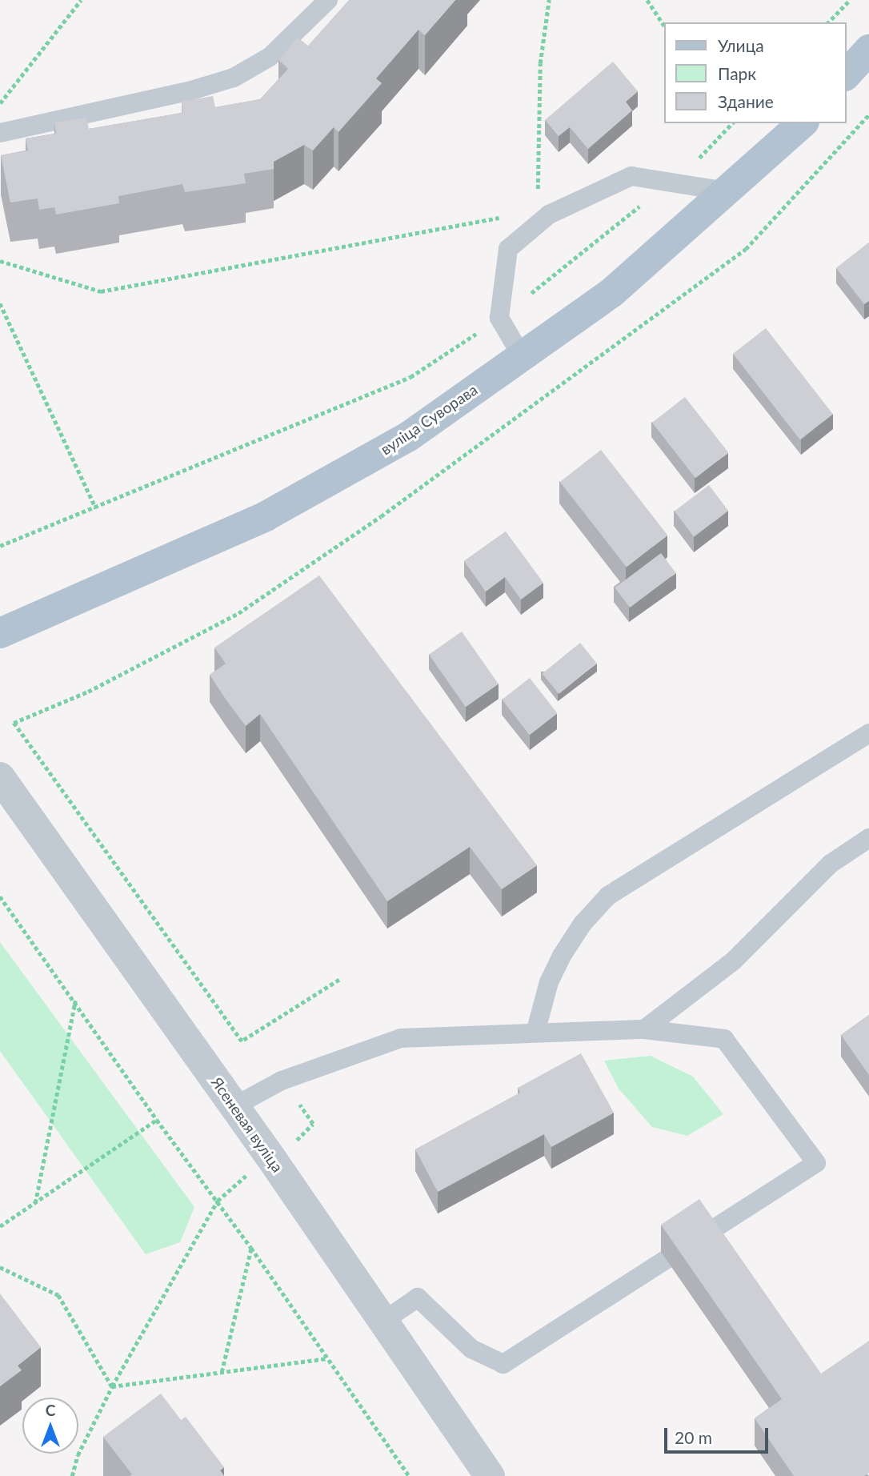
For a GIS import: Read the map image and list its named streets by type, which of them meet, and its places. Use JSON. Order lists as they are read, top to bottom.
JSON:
{
  "streets": {
    "main road": ["вуліца Суворава"],
    "street": ["Ясеневая вуліца"]
  },
  "legend": ["Улица", "Парк", "Здание"],
  "scale_bar": "20 m",
  "north": "top"
}
